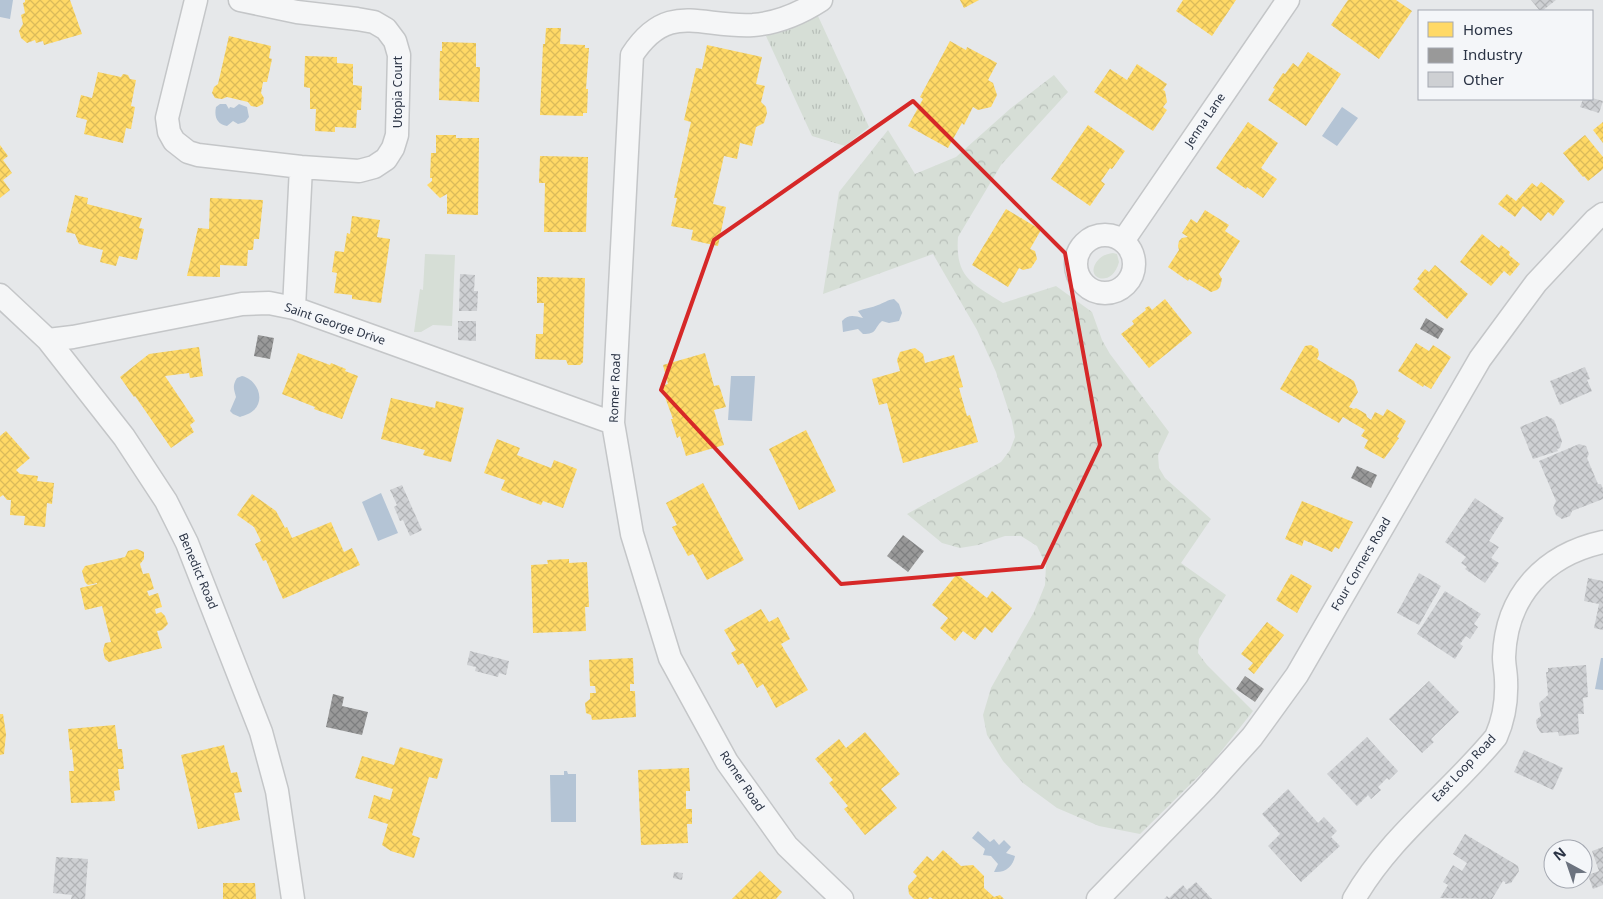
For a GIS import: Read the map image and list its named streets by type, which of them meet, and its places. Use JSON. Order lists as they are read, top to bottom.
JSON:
{
  "streets": {
    "street": [
      "Utopia Court",
      "Jenna Lane",
      "Saint George Drive",
      "Romer Road",
      "Four Corners Road",
      "Benedict Road",
      "East Loop Road"
    ]
  },
  "crossings": [
    ["Saint George Drive", "Romer Road"],
    ["Saint George Drive", "Benedict Road"]
  ],
  "legend": ["Homes", "Industry", "Other"],
  "north": "top left"
}
